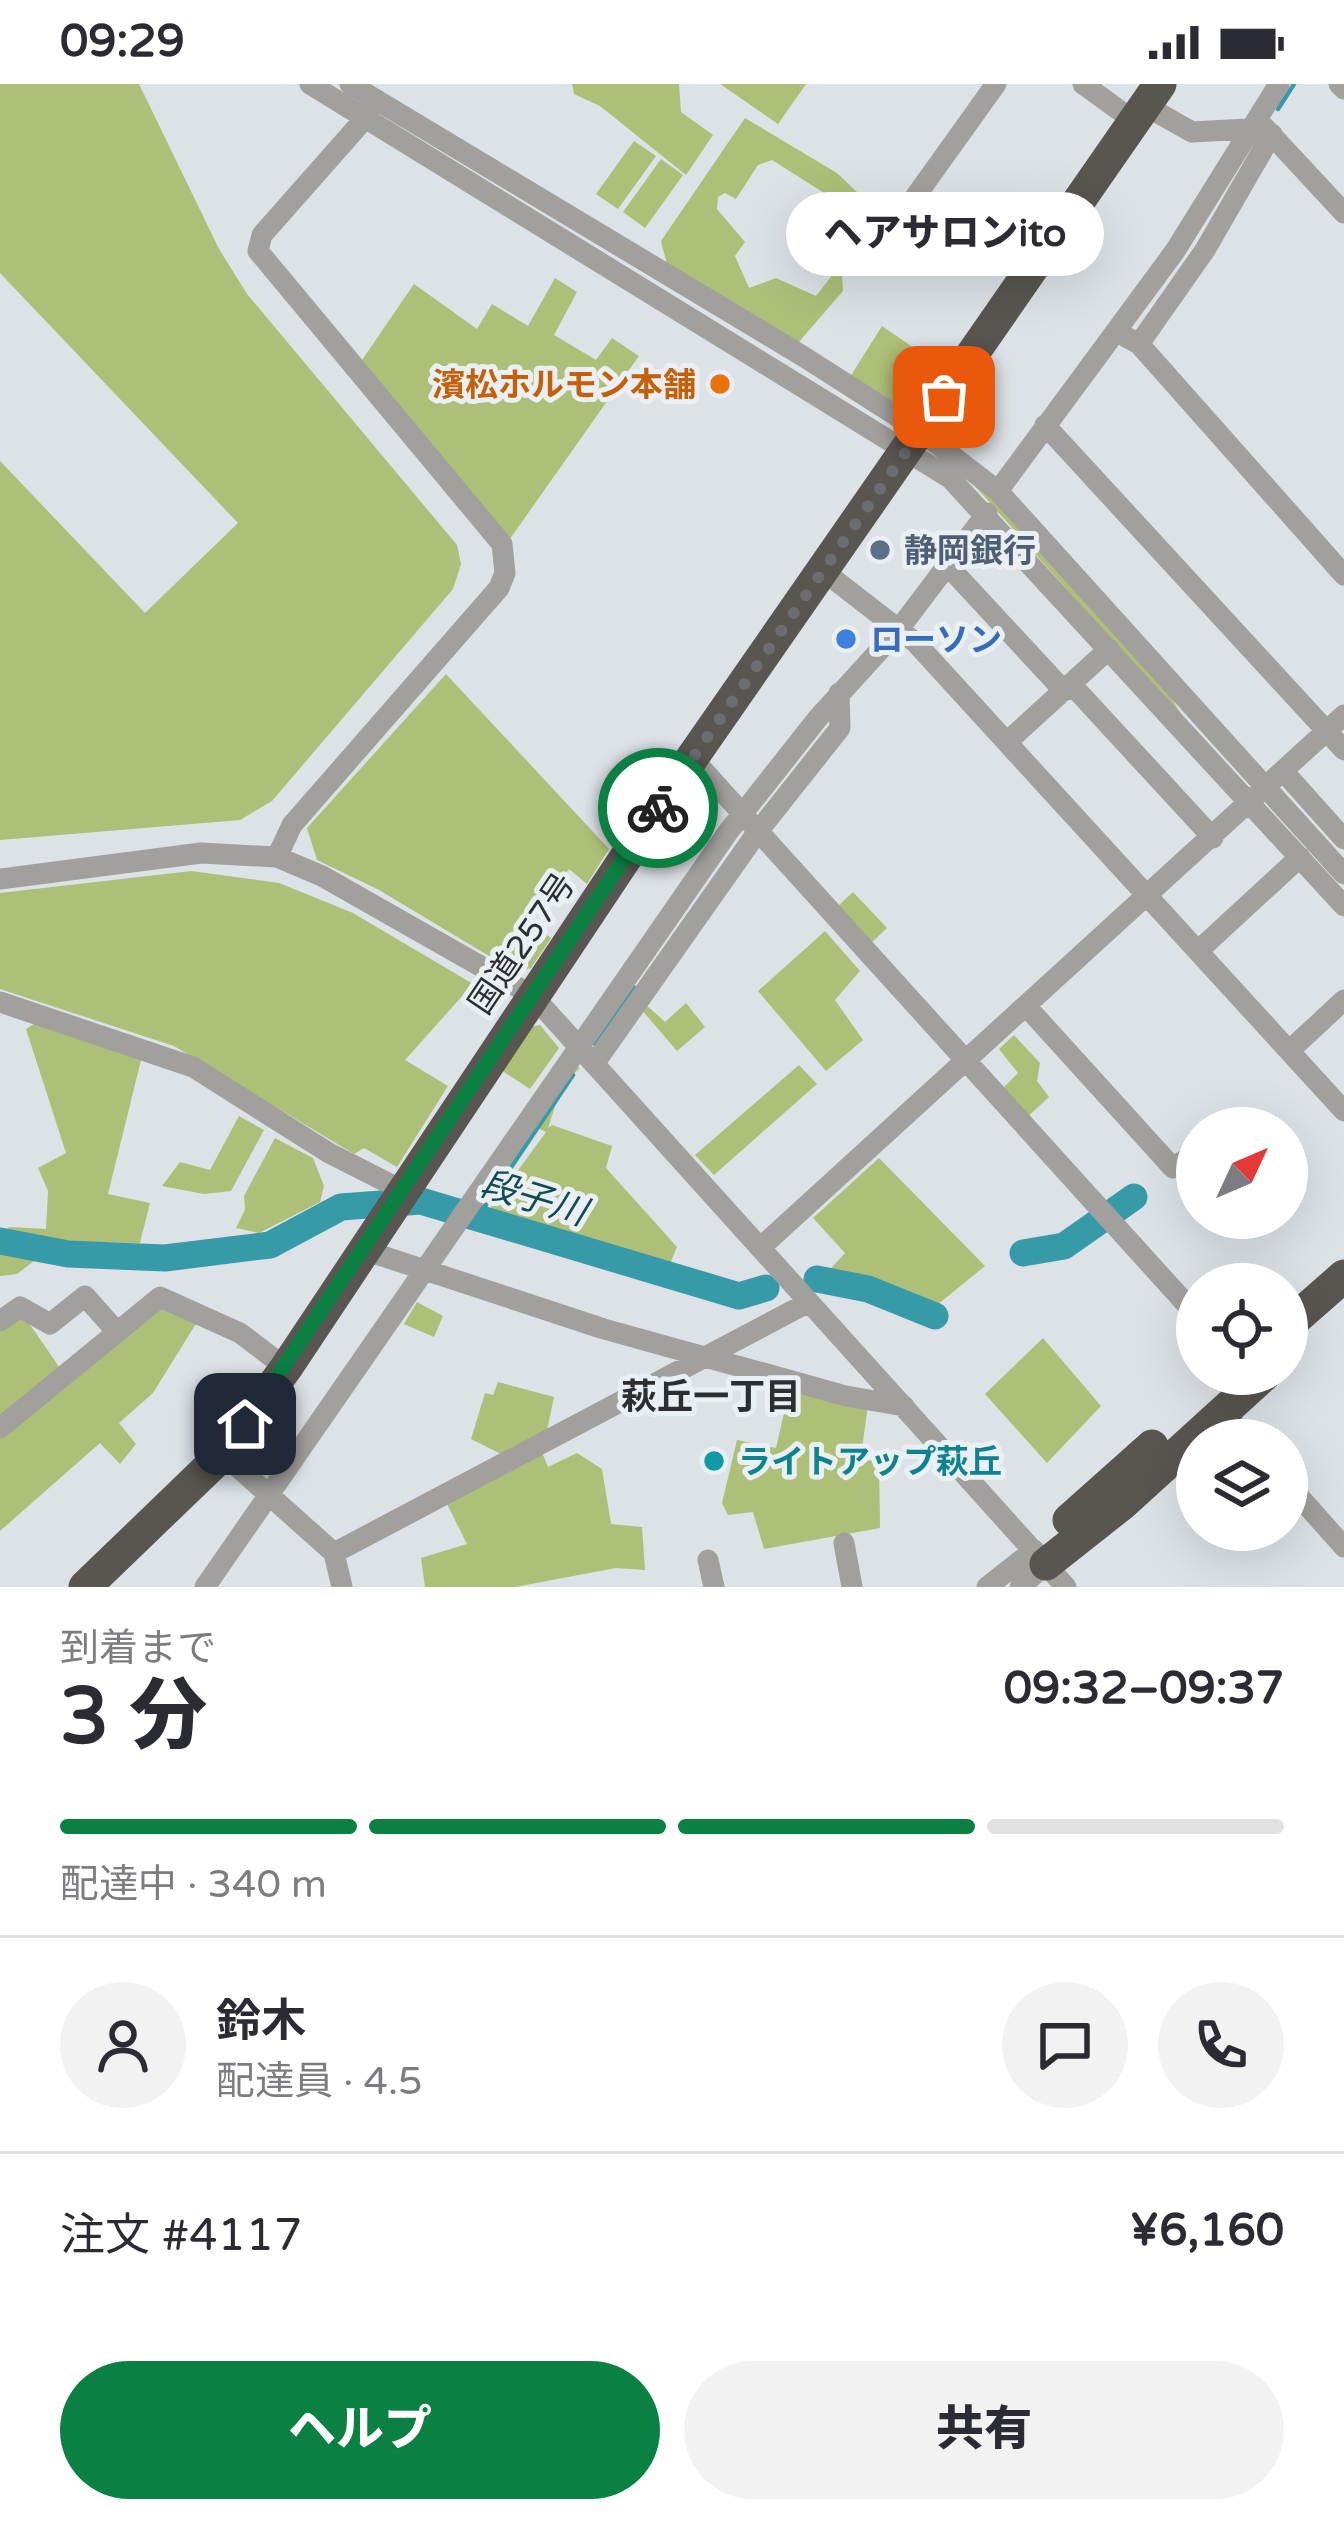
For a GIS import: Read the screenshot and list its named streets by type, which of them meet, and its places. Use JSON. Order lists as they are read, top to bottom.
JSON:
{
  "streets": {
    "highway": ["国道257号"]
  },
  "districts": ["萩丘一丁目"],
  "water": ["段子川"],
  "places": [
    "濱松ホルモン本舗",
    "ヘアサロンito",
    "静岡銀行",
    "ローソン",
    "ライトアップ萩丘"
  ],
  "north": "top right",
  "page": {
    "status": "09:29",
    "bubble": "ヘアサロンito",
    "heading": ["3 分", "到着まで", "09:32–09:37"],
    "panel": [
      "鈴木",
      "配達員 · 4.5",
      "注文 #4117",
      "¥6,160"
    ],
    "bar": "配達中 · 340 m",
    "buttons": ["ヘルプ", "共有"]
  }
}
